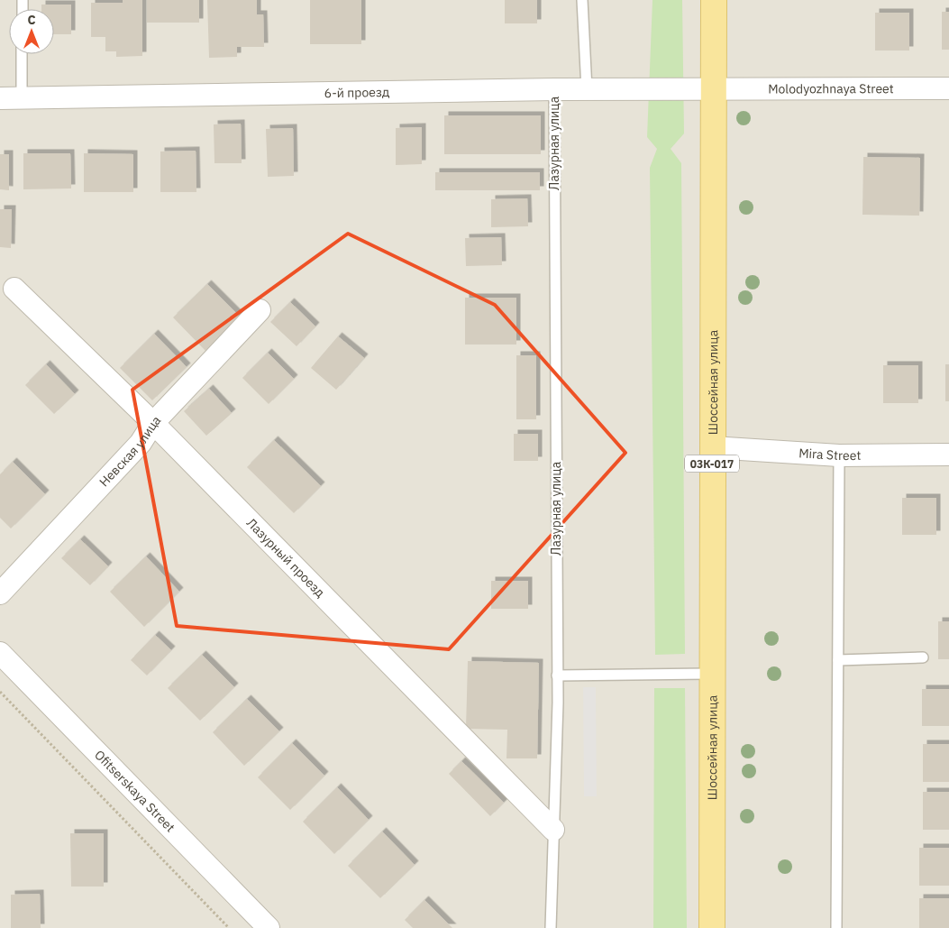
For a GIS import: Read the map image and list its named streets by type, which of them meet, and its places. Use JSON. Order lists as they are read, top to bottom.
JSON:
{
  "streets": {
    "main road": ["Шоссейная улица", "03К-017"],
    "street": [
      "Molodyozhnaya Street",
      "6-й проезд",
      "Невская улица",
      "Mira Street",
      "Лазурный проезд",
      "Ofitserskaya Street"
    ],
    "lane": ["Лазурная улица"]
  },
  "crossings": [
    ["Molodyozhnaya Street", "6-й проезд"],
    ["Molodyozhnaya Street", "Шоссейная улица"],
    ["6-й проезд", "Лазурная улица"],
    ["6-й проезд", "Шоссейная улица"],
    ["Лазурная улица", "Лазурный проезд"],
    ["Шоссейная улица", "Mira Street"],
    ["Невская улица", "Лазурный проезд"]
  ],
  "north": "top"
}
